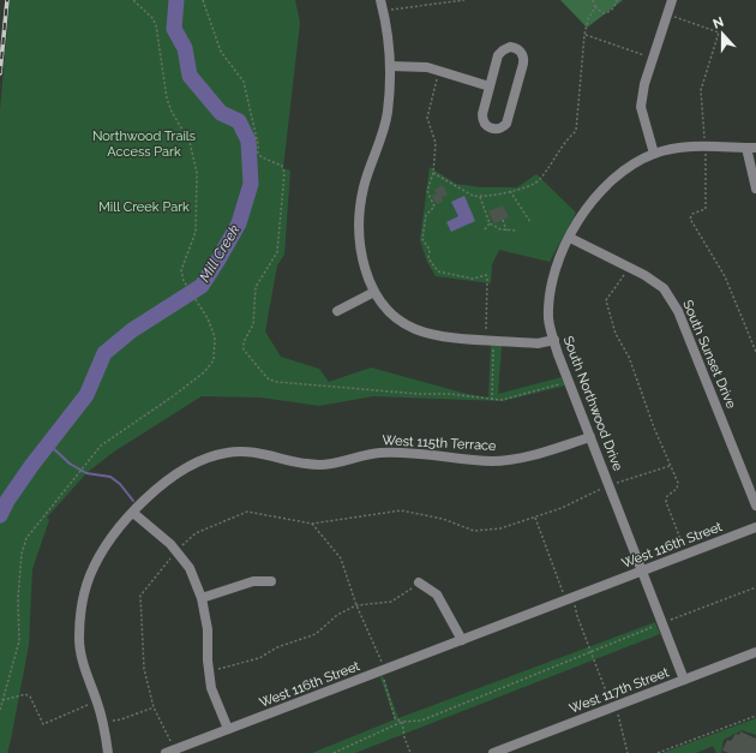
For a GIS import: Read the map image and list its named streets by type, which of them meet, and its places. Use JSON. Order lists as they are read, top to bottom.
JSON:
{
  "streets": {
    "street": [
      "South Sunset Drive",
      "South Northwood Drive",
      "West 115th Terrace",
      "West 116th Street",
      "West 117th Street"
    ]
  },
  "crossings": [
    ["South Sunset Drive", "South Northwood Drive"],
    ["South Northwood Drive", "West 115th Terrace"],
    ["South Northwood Drive", "West 116th Street"],
    ["South Northwood Drive", "West 117th Street"]
  ],
  "water": ["Mill Creek"],
  "parks": ["Northwood Trails Access Park", "Mill Creek Park"],
  "north": "top"
}
